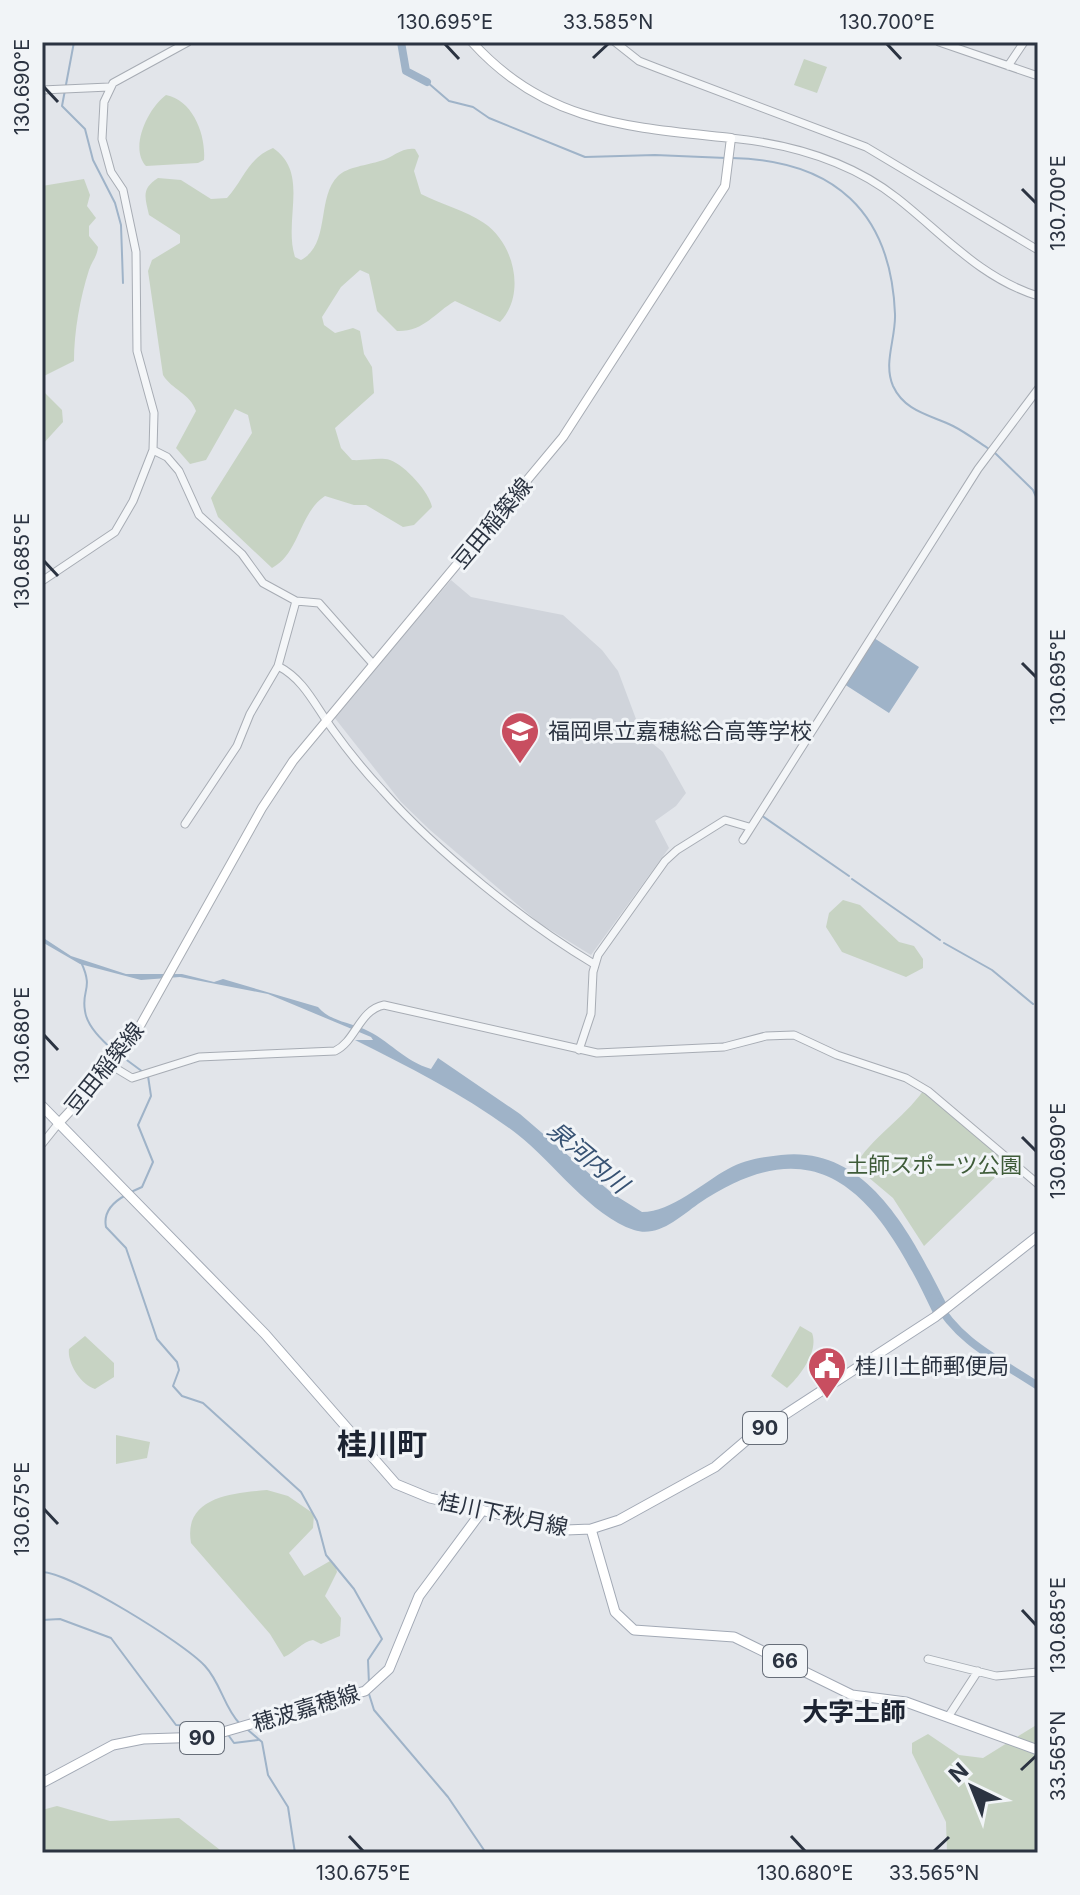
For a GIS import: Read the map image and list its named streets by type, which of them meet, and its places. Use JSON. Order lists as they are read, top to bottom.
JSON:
{
  "streets": {
    "main road": [
      "豆田稲築線",
      "90",
      "桂川下秋月線",
      "66",
      "穂波嘉穂線"
    ]
  },
  "crossings": [
    ["豆田稲築線", "桂川下秋月線"],
    ["90", "桂川下秋月線"],
    ["桂川下秋月線", "穂波嘉穂線"]
  ],
  "districts": ["桂川町", "大字土師"],
  "water": ["泉河内川"],
  "parks": ["土師スポーツ公園"],
  "places": {
    "school or university": ["福岡県立嘉穂総合高等学校"],
    "public building": ["桂川土師郵便局"]
  },
  "north": "top left",
  "coordinates": [
    "130.695°E",
    "33.585°N",
    "130.700°E",
    "130.690°E",
    "130.685°E",
    "130.680°E",
    "130.675°E",
    "33.565°N"
  ]
}
